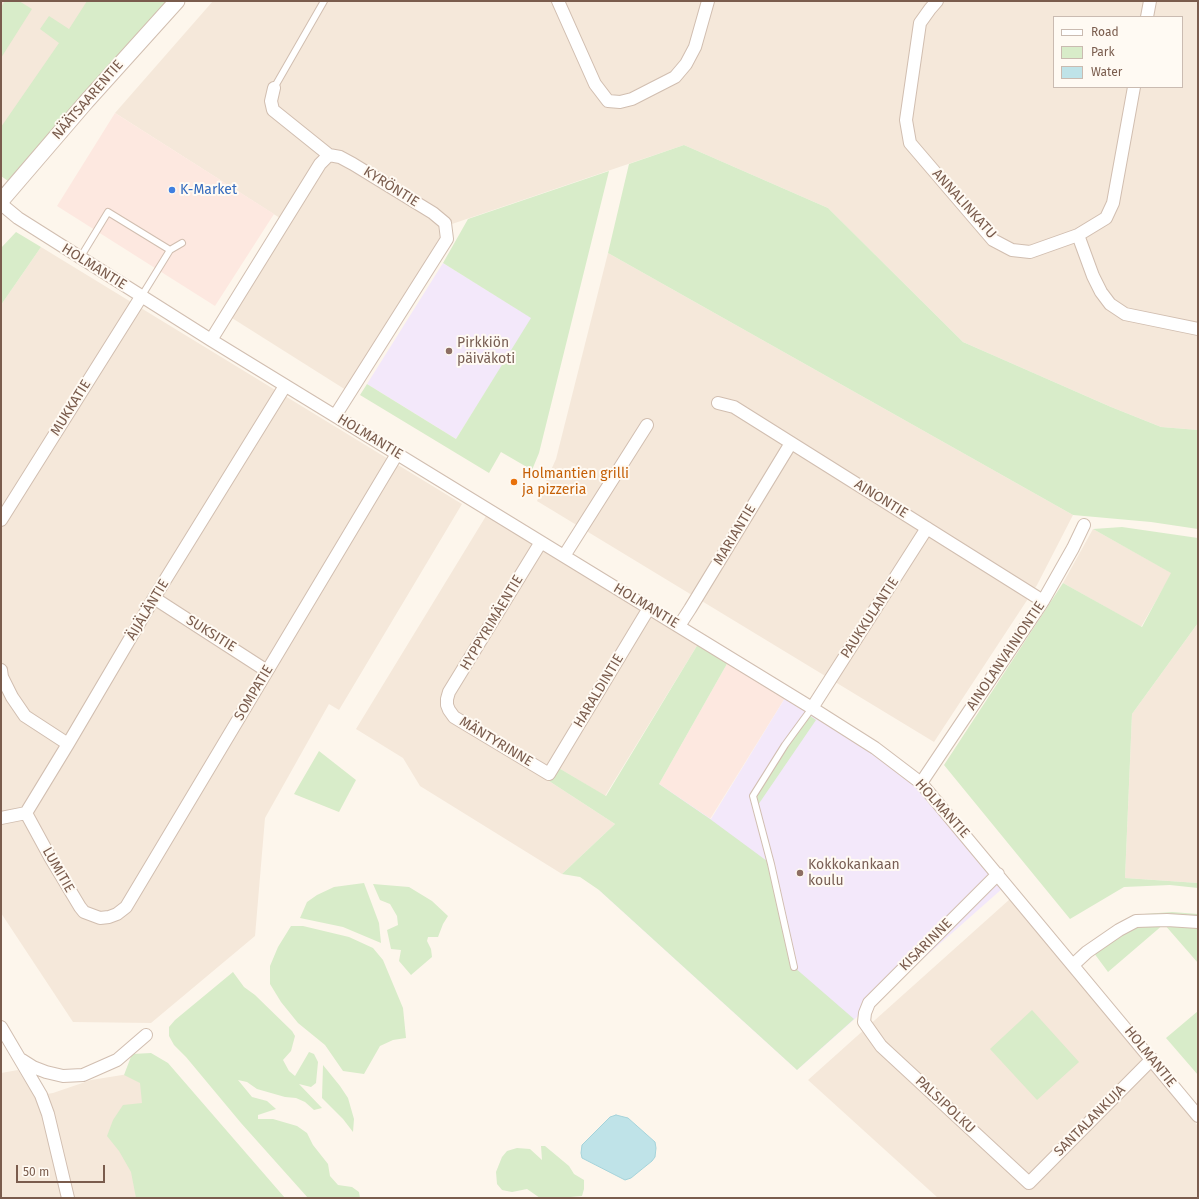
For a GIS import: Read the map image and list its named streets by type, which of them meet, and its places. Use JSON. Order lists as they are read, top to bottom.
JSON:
{
  "streets": {
    "street": [
      "NÄÄTSAARENTIE",
      "KYRÖNTIE",
      "ANNALINKATU",
      "HOLMANTIE",
      "MUKKATIE",
      "AINONTIE",
      "MARIANTIE",
      "ÄIJÄLÄNTIE",
      "PAUKKULANTIE",
      "HYPPYRIMÄENTIE",
      "SUKSITIE",
      "AINOLANVAINIONTIE",
      "HARALDINTIE",
      "SOMPATIE",
      "MÄNTYRINNE",
      "LUMITIE",
      "KISARINNE",
      "PALSIPOLKU",
      "SANTALANKUJA"
    ]
  },
  "crossings": [
    ["KYRÖNTIE", "HOLMANTIE"],
    ["HOLMANTIE", "MUKKATIE"],
    ["HOLMANTIE", "MARIANTIE"],
    ["HOLMANTIE", "ÄIJÄLÄNTIE"],
    ["HOLMANTIE", "PAUKKULANTIE"],
    ["HOLMANTIE", "HYPPYRIMÄENTIE"],
    ["HOLMANTIE", "AINOLANVAINIONTIE"],
    ["HOLMANTIE", "HARALDINTIE"],
    ["HOLMANTIE", "SOMPATIE"],
    ["HOLMANTIE", "KISARINNE"],
    ["HOLMANTIE", "SANTALANKUJA"],
    ["AINONTIE", "MARIANTIE"],
    ["AINONTIE", "PAUKKULANTIE"],
    ["AINONTIE", "AINOLANVAINIONTIE"],
    ["ÄIJÄLÄNTIE", "SUKSITIE"],
    ["ÄIJÄLÄNTIE", "LUMITIE"],
    ["HYPPYRIMÄENTIE", "MÄNTYRINNE"],
    ["SUKSITIE", "SOMPATIE"],
    ["HARALDINTIE", "MÄNTYRINNE"],
    ["SOMPATIE", "LUMITIE"],
    ["KISARINNE", "PALSIPOLKU"],
    ["PALSIPOLKU", "SANTALANKUJA"]
  ],
  "places": [
    "K-Market",
    "Pirkkiön päiväkoti",
    "Holmantien grilli ja pizzeria",
    "Kokkokankaan koulu"
  ],
  "legend": ["Road", "Park", "Water"],
  "scale_bar": "50 m"
}
